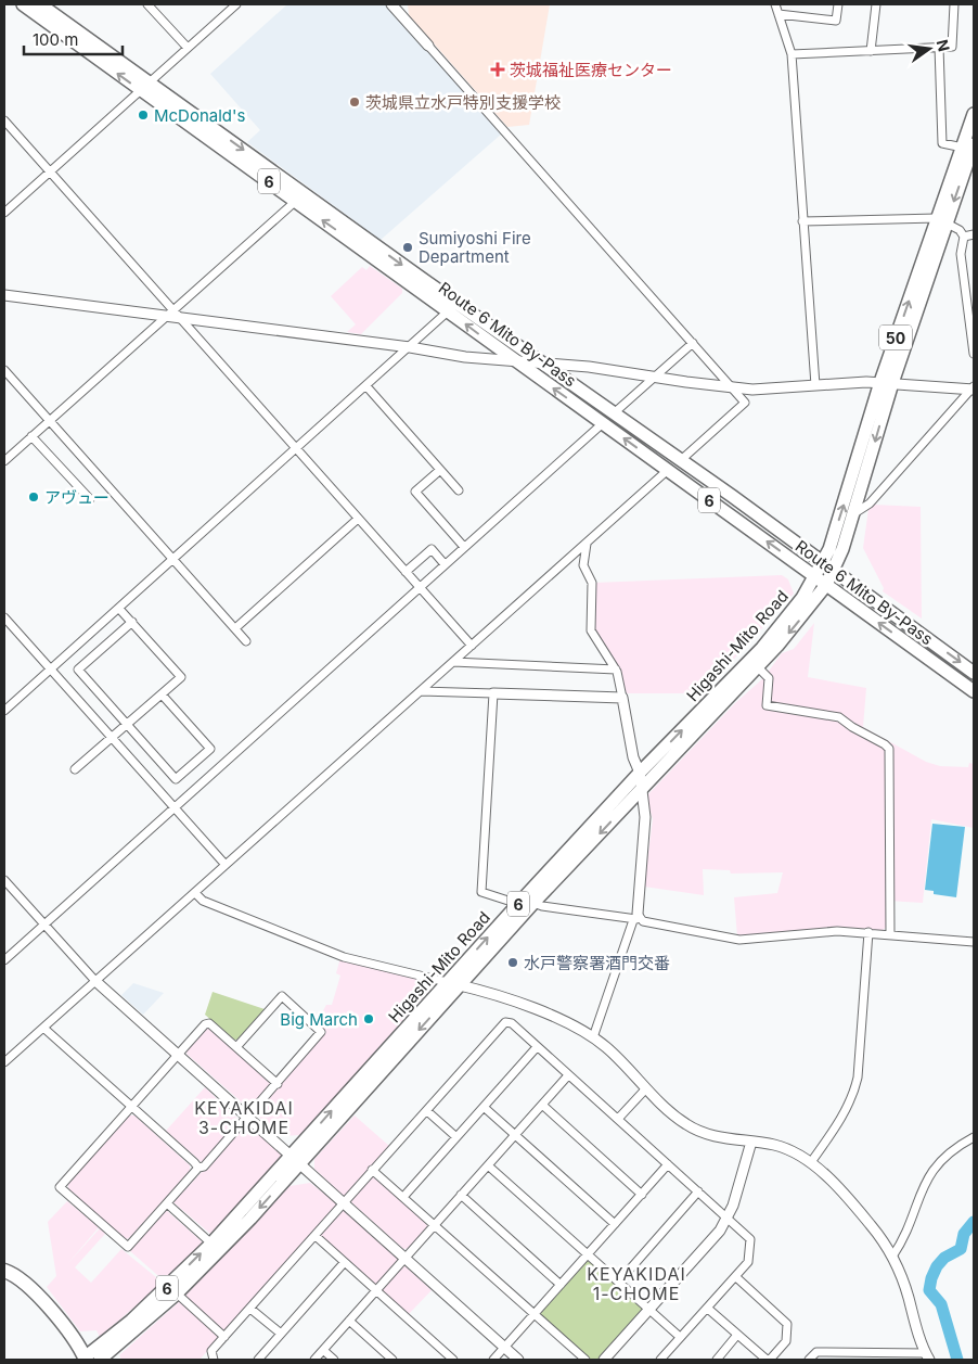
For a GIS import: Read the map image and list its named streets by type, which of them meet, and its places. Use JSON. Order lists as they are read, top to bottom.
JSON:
{
  "streets": {
    "highway": [
      "6",
      "Route 6 Mito By-Pass",
      "50",
      "Higashi-Mito Road"
    ]
  },
  "crossings": [
    ["Route 6 Mito By-Pass", "50"],
    ["Route 6 Mito By-Pass", "Higashi-Mito Road"],
    ["50", "Higashi-Mito Road"]
  ],
  "districts": ["KEYAKIDAI 3-CHOME", "KEYAKIDAI 1-CHOME"],
  "places": {
    "health": ["茨城福祉医療センター"],
    "other": [
      "茨城県立水戸特別支援学校",
      "McDonald's",
      "Sumiyoshi Fire Department",
      "アヴュー",
      "水戸警察署酒門交番",
      "Big March"
    ]
  },
  "scale_bar": "100 m",
  "north": "right"
}
